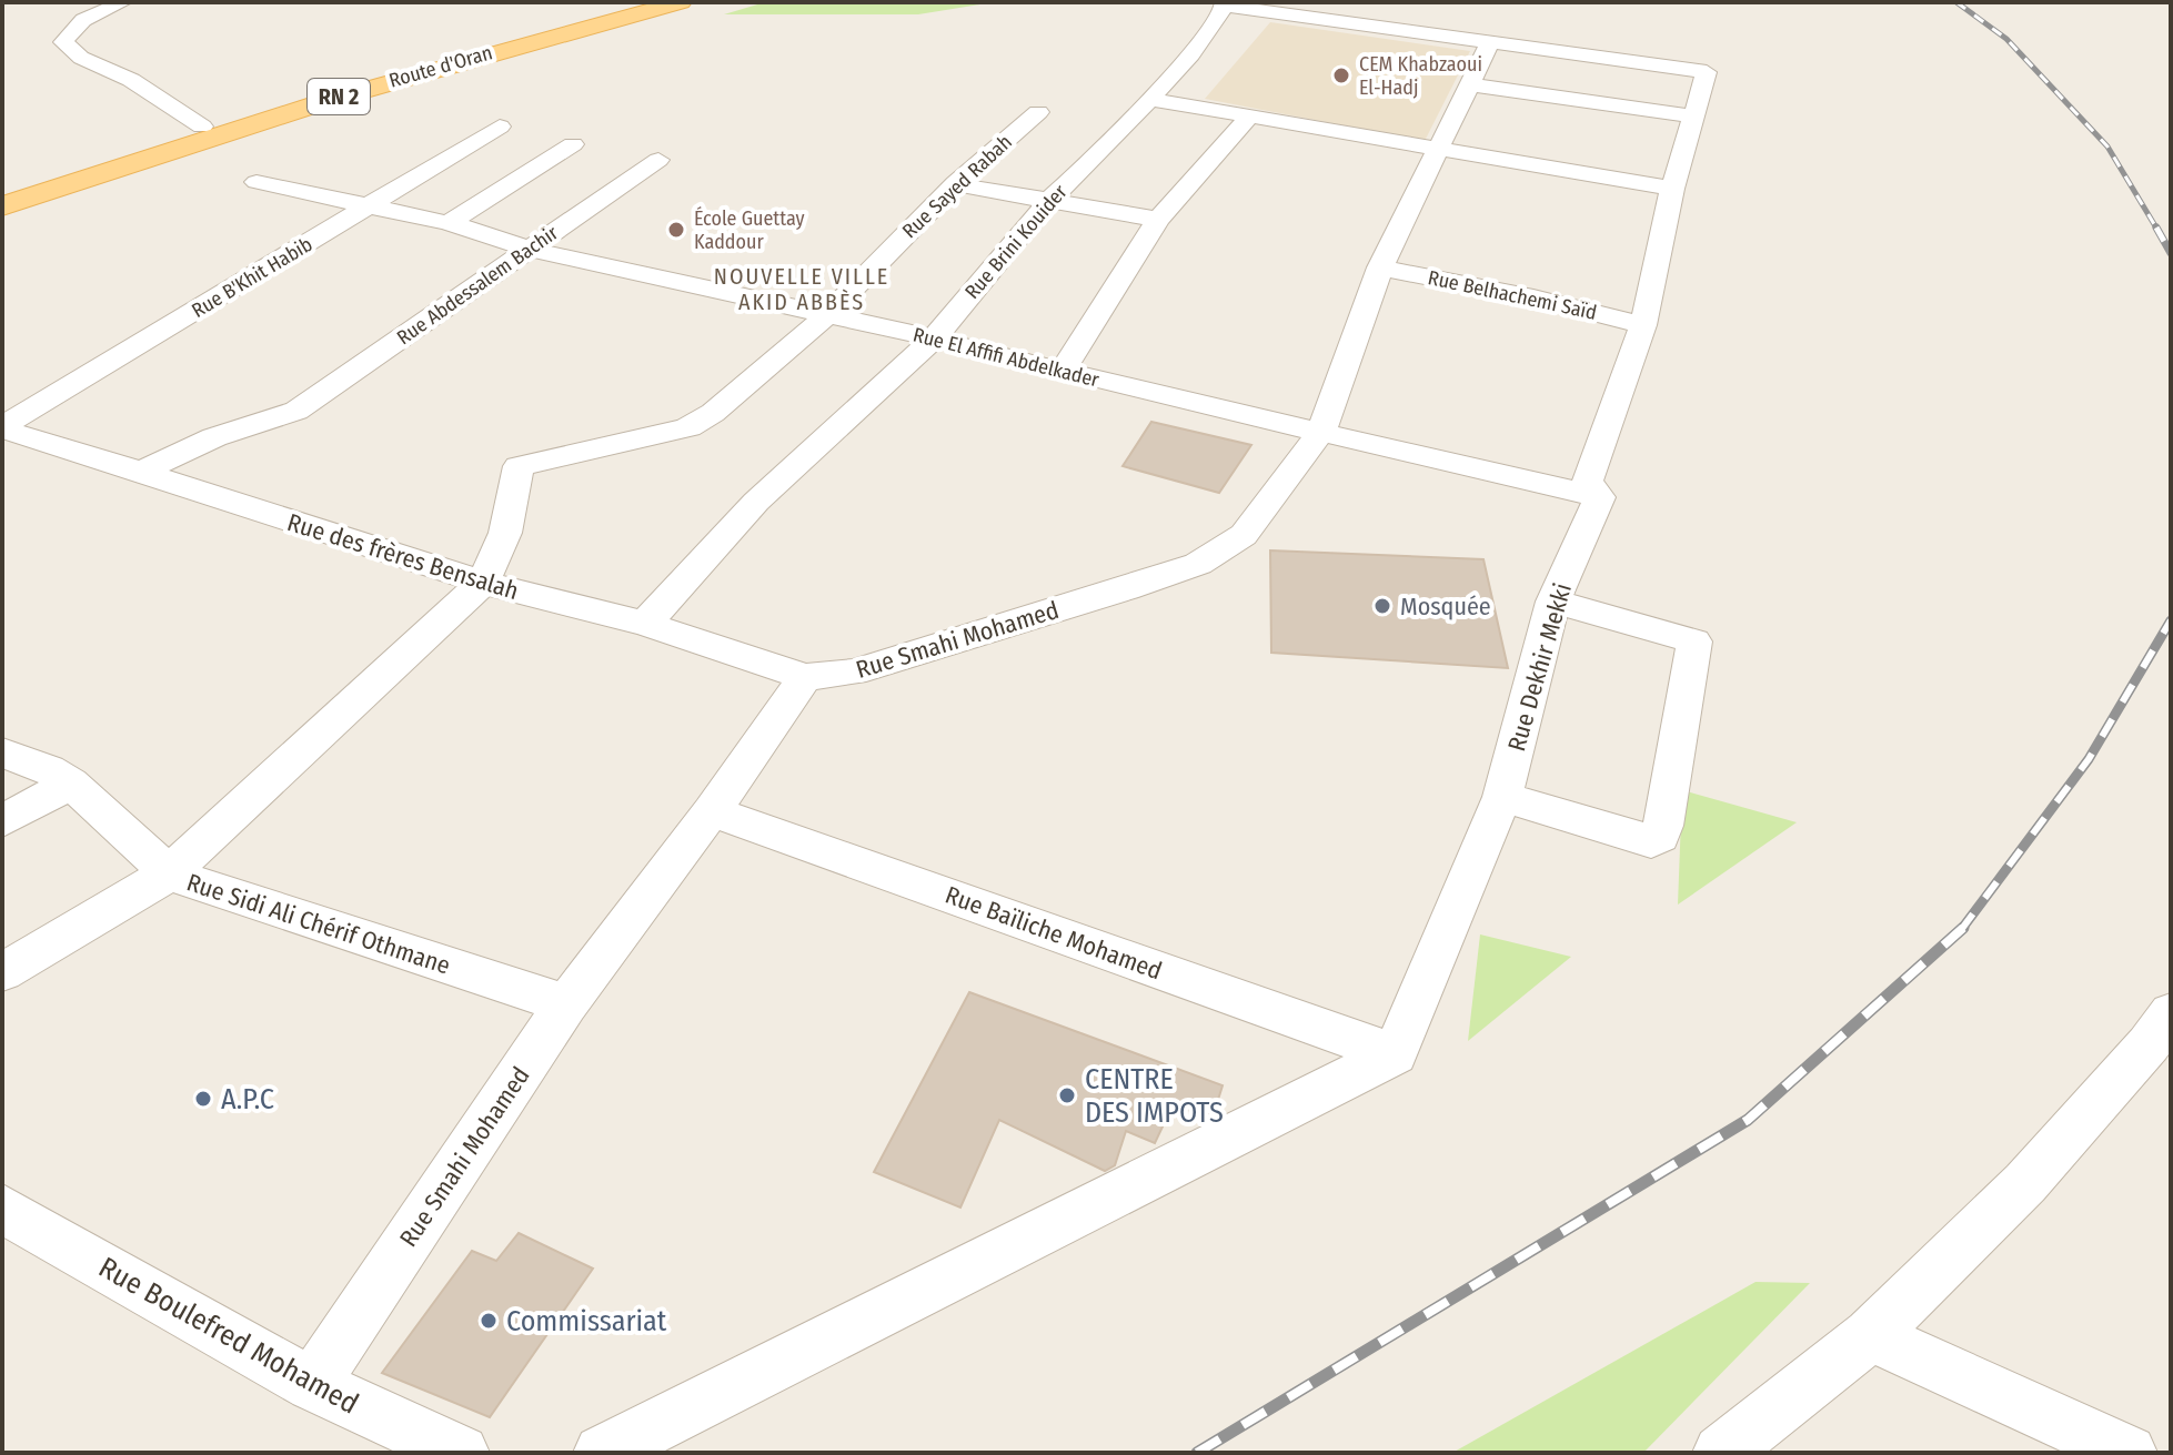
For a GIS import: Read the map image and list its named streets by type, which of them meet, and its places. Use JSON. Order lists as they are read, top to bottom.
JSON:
{
  "streets": {
    "main road": ["Route d'Oran", "RN 2"],
    "street": [
      "Rue Sayed Rabah",
      "Rue Brini Kouider",
      "Rue B'Khit Habib",
      "Rue Abdessalem Bachir",
      "Rue Belhachemi Saïd",
      "Rue El Affifi Abdelkader",
      "Rue des frères Bensalah",
      "Rue Smahi Mohamed",
      "Rue Dekhir Mekki",
      "Rue Sidi Ali Chérif Othmane",
      "Rue Baïliche Mohamed",
      "Rue Boulefred Mohamed"
    ]
  },
  "crossings": [
    ["Rue Sayed Rabah", "Rue El Affifi Abdelkader"],
    ["Rue Sayed Rabah", "Rue des frères Bensalah"],
    ["Rue Brini Kouider", "Rue El Affifi Abdelkader"],
    ["Rue Brini Kouider", "Rue des frères Bensalah"],
    ["Rue B'Khit Habib", "Rue El Affifi Abdelkader"],
    ["Rue B'Khit Habib", "Rue des frères Bensalah"],
    ["Rue Abdessalem Bachir", "Rue El Affifi Abdelkader"],
    ["Rue Abdessalem Bachir", "Rue des frères Bensalah"],
    ["Rue Belhachemi Saïd", "Rue Smahi Mohamed"],
    ["Rue El Affifi Abdelkader", "Rue Smahi Mohamed"],
    ["Rue El Affifi Abdelkader", "Rue Dekhir Mekki"],
    ["Rue des frères Bensalah", "Rue Smahi Mohamed"],
    ["Rue Smahi Mohamed", "Rue Sidi Ali Chérif Othmane"],
    ["Rue Smahi Mohamed", "Rue Baïliche Mohamed"],
    ["Rue Smahi Mohamed", "Rue Boulefred Mohamed"],
    ["Rue Dekhir Mekki", "Rue Baïliche Mohamed"]
  ],
  "districts": ["NOUVELLE VILLE AKID ABBÈS"],
  "places": [
    "CEM Khabzaoui El-Hadj",
    "École Guettay Kaddour",
    "Mosquée",
    "CENTRE DES IMPOTS",
    "A.P.C",
    "Commissariat"
  ]
}
